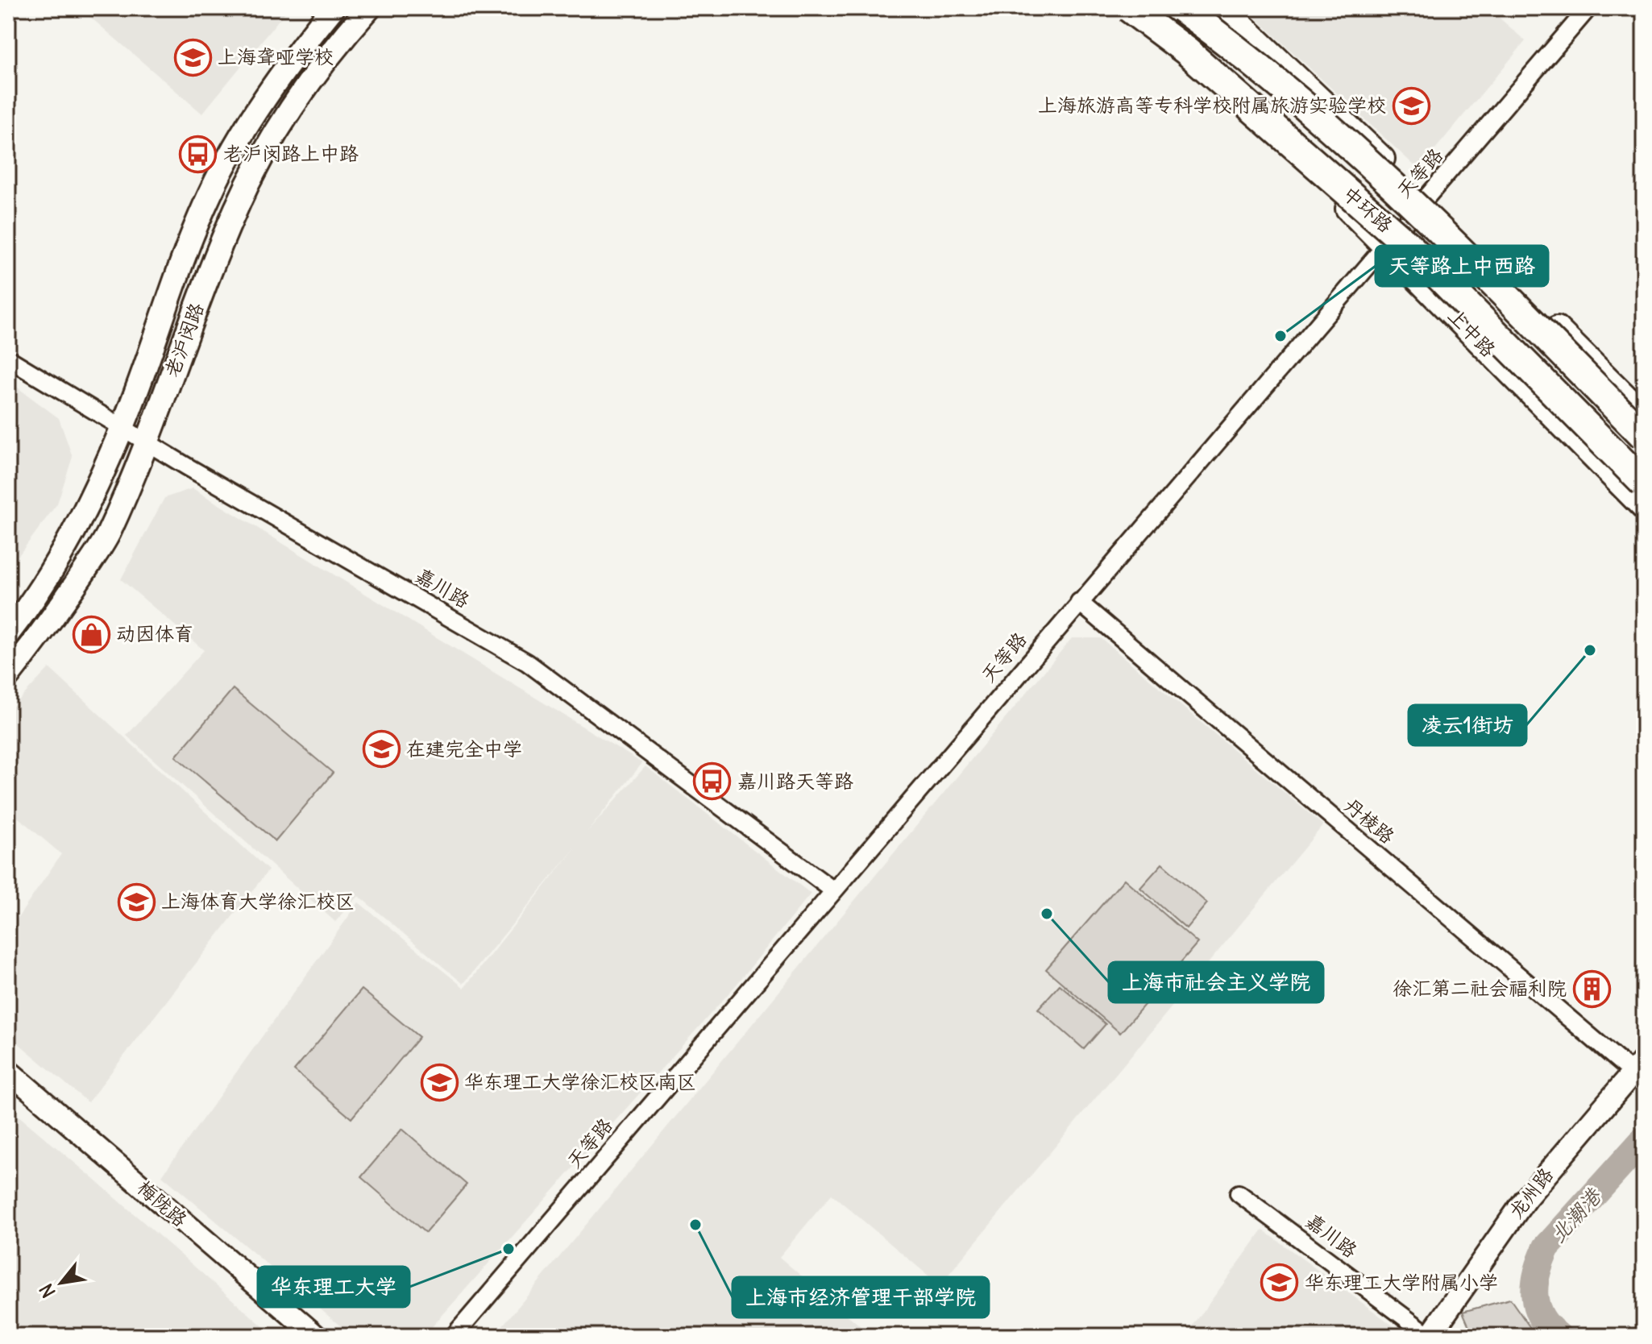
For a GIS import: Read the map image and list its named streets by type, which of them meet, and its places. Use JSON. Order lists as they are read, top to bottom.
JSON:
{
  "streets": {
    "highway": ["中环路"],
    "main road": ["上中路", "老沪闵路"],
    "street": [
      "天等路",
      "嘉川路",
      "丹棱路",
      "龙州路",
      "梅陇路"
    ]
  },
  "crossings": [
    ["天等路", "上中路"],
    ["天等路", "嘉川路"],
    ["天等路", "丹棱路"],
    ["老沪闵路", "嘉川路"],
    ["嘉川路", "龙州路"],
    ["丹棱路", "龙州路"]
  ],
  "water": ["北潮港"],
  "places": {
    "school or university": [
      "上海聋哑学校",
      "上海旅游高等专科学校附属旅游实验学校",
      "在建完全中学",
      "上海体育大学徐汇校区",
      "华东理工大学徐汇校区南区",
      "华东理工大学附属小学"
    ],
    "bus stop": ["老沪闵路上中路", "嘉川路天等路"],
    "other": [
      "天等路上中西路",
      "凌云1街坊",
      "上海市社会主义学院",
      "上海市经济管理干部学院",
      "华东理工大学"
    ],
    "shop": ["动因体育"],
    "building": ["徐汇第二社会福利院"]
  },
  "north": "bottom left"
}
